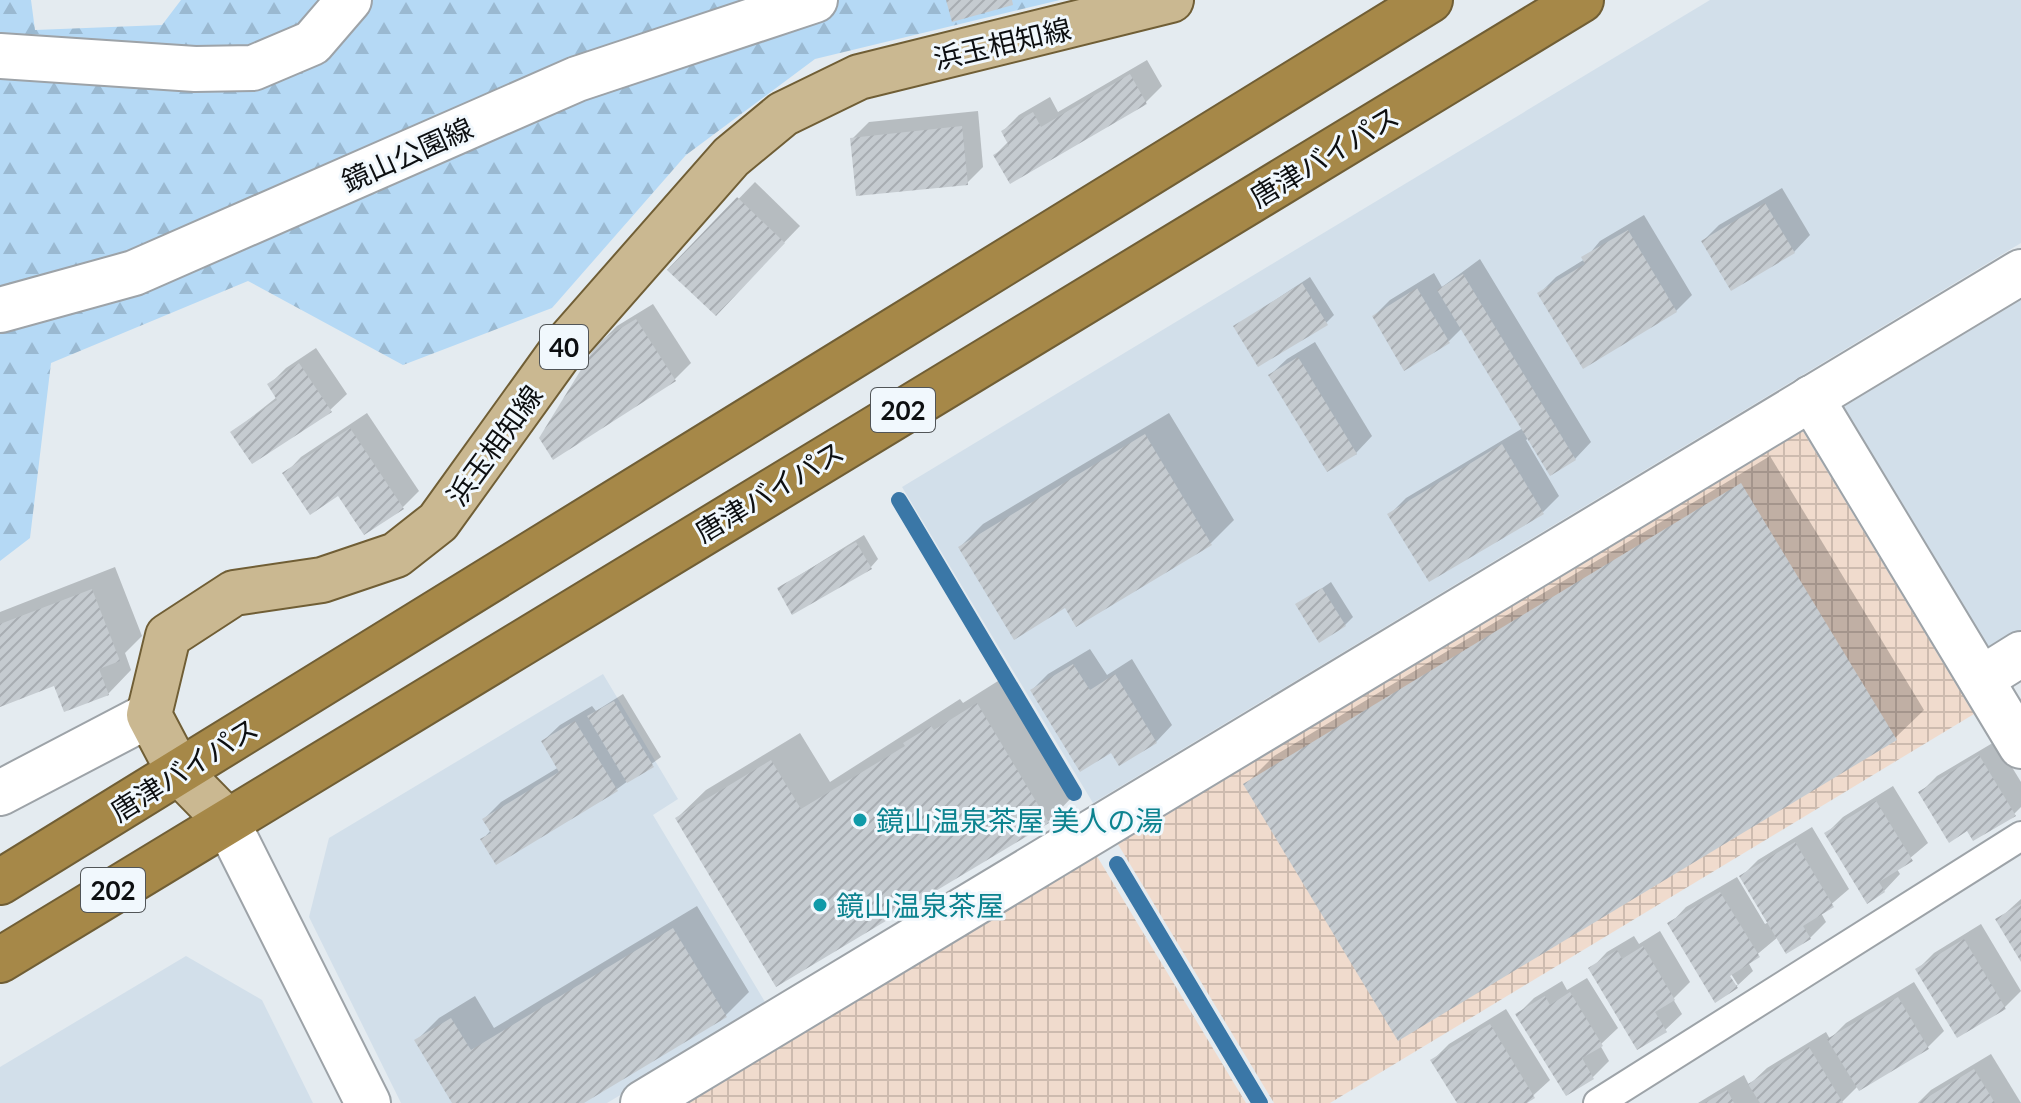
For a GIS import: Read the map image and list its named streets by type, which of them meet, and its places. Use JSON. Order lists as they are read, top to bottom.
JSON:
{
  "streets": {
    "highway": ["唐津バイパス", "202"],
    "main road": ["浜玉相知線", "40"],
    "street": ["鏡山公園線"]
  },
  "places": ["鏡山温泉茶屋 美人の湯", "鏡山温泉茶屋"]
}
